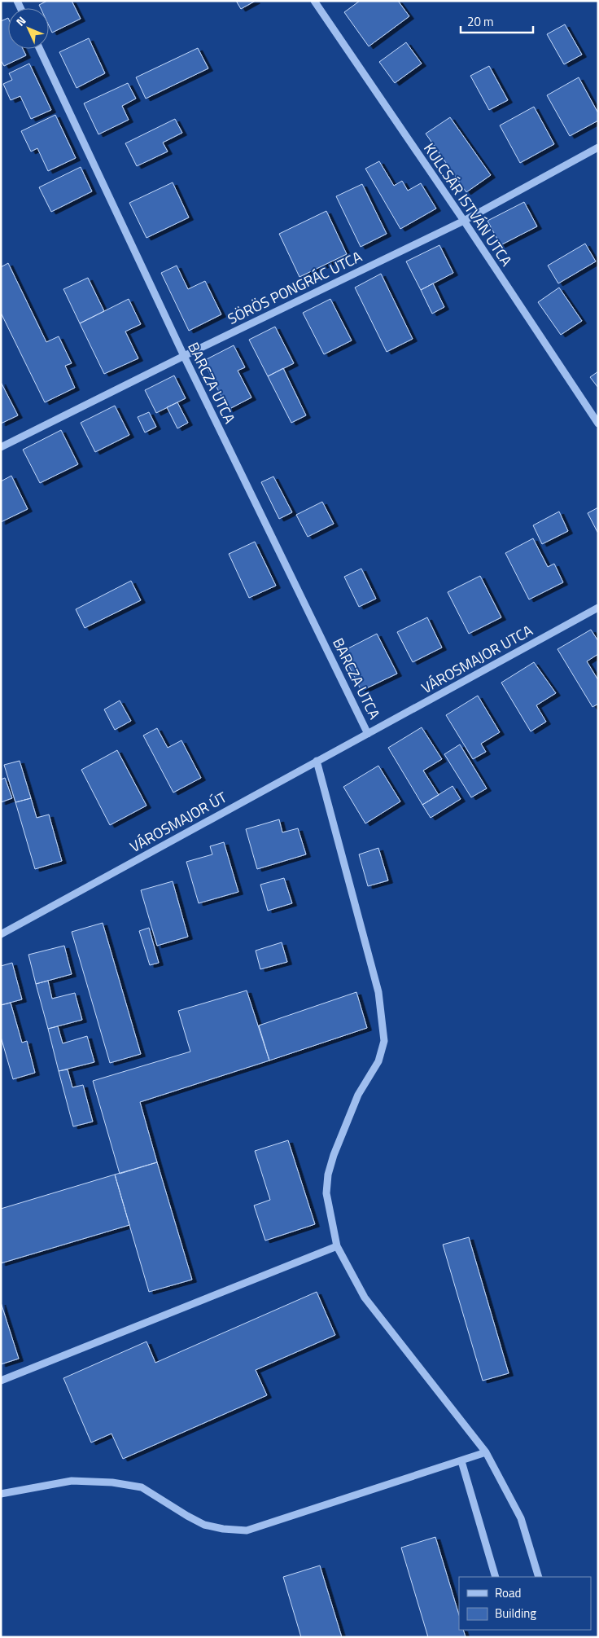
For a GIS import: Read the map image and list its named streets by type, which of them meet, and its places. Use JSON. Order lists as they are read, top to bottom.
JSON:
{
  "streets": {
    "street": [
      "KULCSÁR ISTVÁN UTCA",
      "SÖRÖS PONGRÁC UTCA",
      "BARCZA UTCA",
      "VÁROSMAJOR UTCA",
      "VÁROSMAJOR ÚT"
    ]
  },
  "crossings": [
    ["KULCSÁR ISTVÁN UTCA", "SÖRÖS PONGRÁC UTCA"],
    ["SÖRÖS PONGRÁC UTCA", "BARCZA UTCA"],
    ["BARCZA UTCA", "VÁROSMAJOR UTCA"],
    ["BARCZA UTCA", "VÁROSMAJOR ÚT"],
    ["VÁROSMAJOR UTCA", "VÁROSMAJOR ÚT"]
  ],
  "legend": ["Road", "Building"],
  "scale_bar": "20 m",
  "north": "top left"
}
